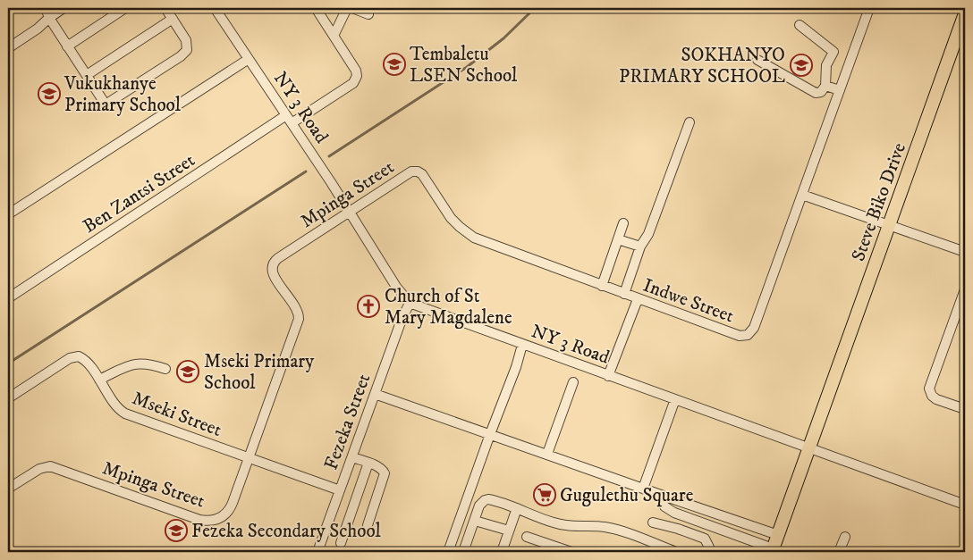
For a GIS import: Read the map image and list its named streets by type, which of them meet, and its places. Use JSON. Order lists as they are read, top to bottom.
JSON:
{
  "streets": {
    "main road": ["Steve Biko Drive"],
    "street": [
      "NY 3 Road",
      "Ben Zantsi Street",
      "Mpinga Street",
      "Indwe Street",
      "Mseki Street",
      "Fezeka Street"
    ]
  },
  "crossings": [
    ["NY 3 Road", "Ben Zantsi Street"],
    ["NY 3 Road", "Mpinga Street"],
    ["NY 3 Road", "Steve Biko Drive"],
    ["NY 3 Road", "Fezeka Street"],
    ["Mpinga Street", "Indwe Street"],
    ["Mpinga Street", "Mseki Street"],
    ["Mseki Street", "Fezeka Street"]
  ],
  "places": {
    "school or university": [
      "Tembaletu LSEN School",
      "SOKHANYO PRIMARY SCHOOL",
      "Vukukhanye Primary School",
      "Mseki Primary School",
      "Fezeka Secondary School"
    ],
    "church": ["Church of St Mary Magdalene"],
    "supermarket": ["Gugulethu Square"]
  }
}
